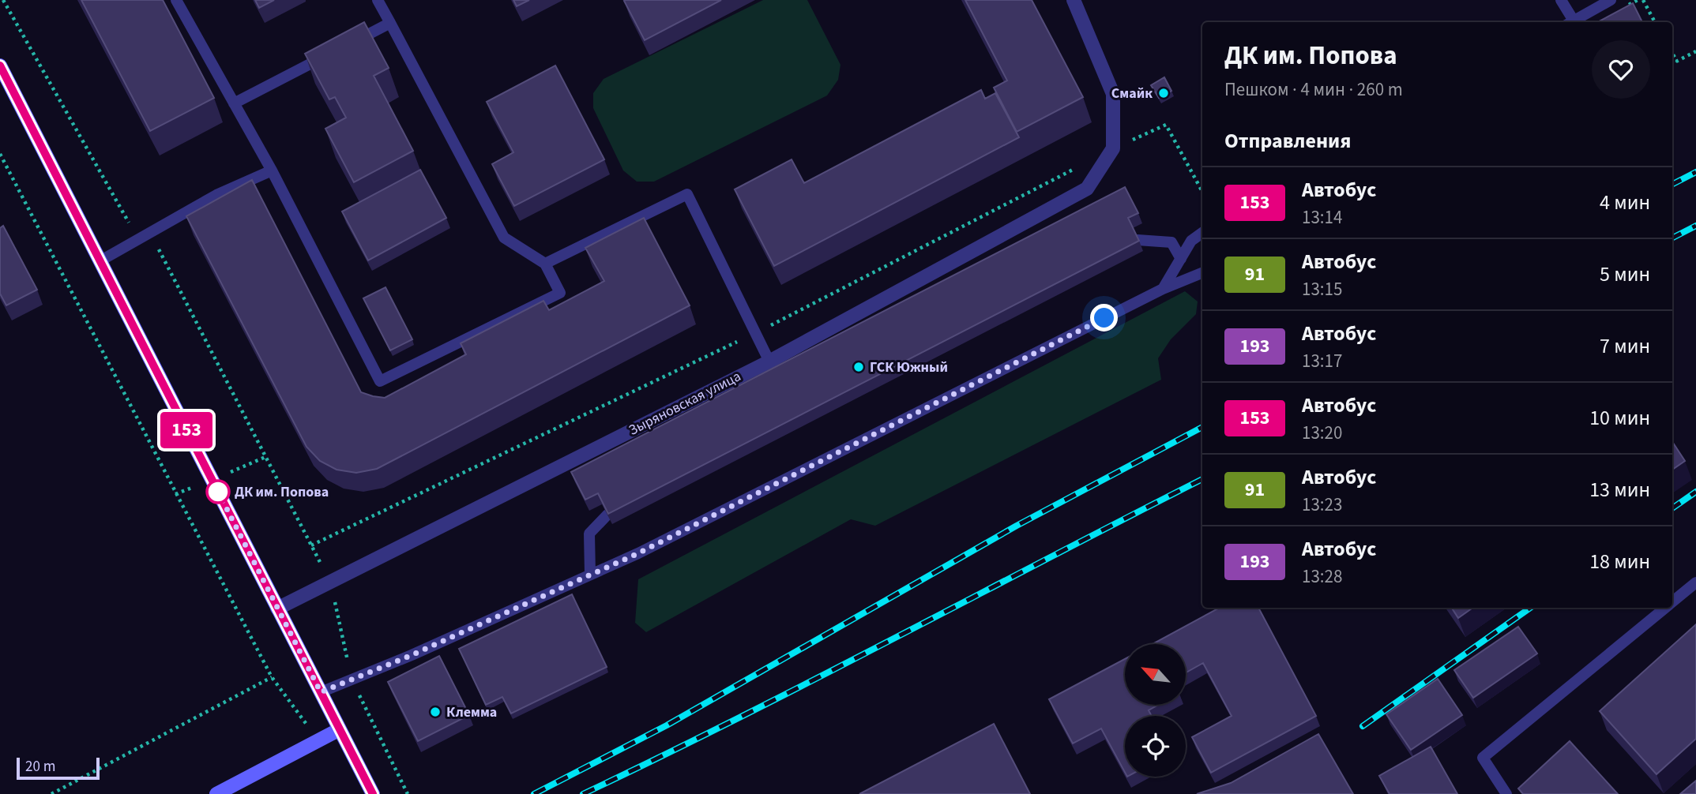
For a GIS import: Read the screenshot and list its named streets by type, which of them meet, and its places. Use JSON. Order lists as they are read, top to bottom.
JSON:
{
  "streets": {
    "street": ["Зыряновская улица"]
  },
  "places": [
    "Смайк",
    "ГСК Южный",
    "ДК им. Попова",
    "Клемма"
  ],
  "lines": ["bus line 153"],
  "scale_bar": "20 m",
  "north": "top left",
  "page": {
    "on_map": "153",
    "heading": [
      ["ДК им. Попова", "Пешком · 4 мин · 260 m"],
      "Отправления"
    ],
    "list": [
      {
        "mark": "153",
        "name": "Автобус",
        "note": "13:14",
        "value": "4 мин"
      },
      {
        "mark": "91",
        "name": "Автобус",
        "note": "13:15",
        "value": "5 мин"
      },
      {
        "mark": "193",
        "name": "Автобус",
        "note": "13:17",
        "value": "7 мин"
      },
      {
        "mark": "153",
        "name": "Автобус",
        "note": "13:20",
        "value": "10 мин"
      },
      {
        "mark": "91",
        "name": "Автобус",
        "note": "13:23",
        "value": "13 мин"
      },
      {
        "mark": "193",
        "name": "Автобус",
        "note": "13:28",
        "value": "18 мин"
      }
    ],
    "scale": "20 m"
  }
}
